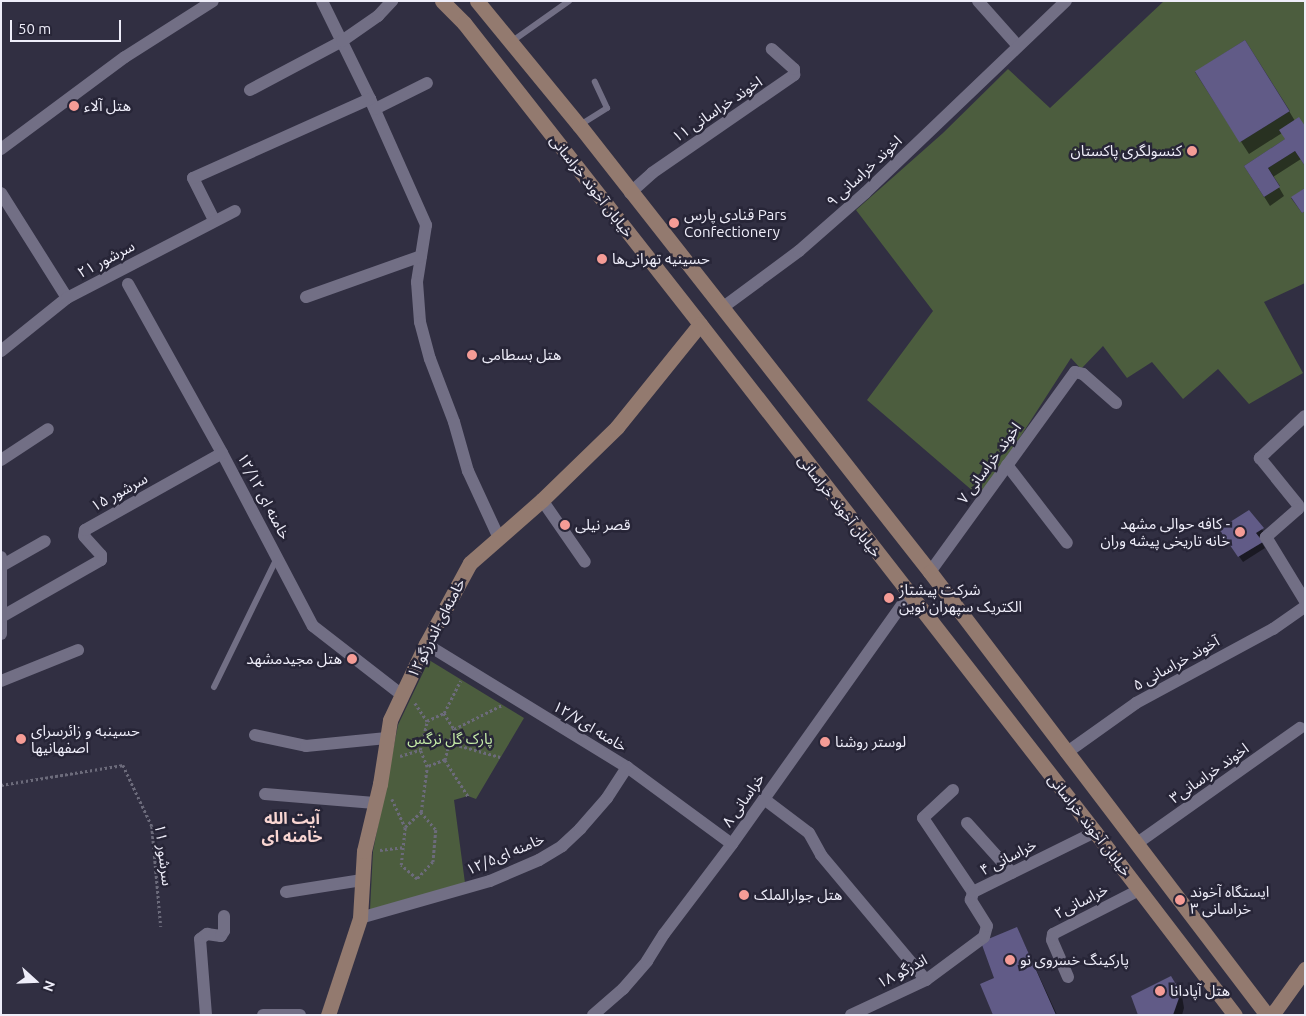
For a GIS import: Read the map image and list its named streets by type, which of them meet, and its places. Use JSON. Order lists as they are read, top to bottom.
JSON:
{
  "streets": {
    "main road": ["خیابان آخوند خراسانی", "خامنه‌ای-اندرزگو۱۲"],
    "street": [
      "اخوند خراسانی ۱۱",
      "اخوند خراسانی ۹",
      "سرشور ۲۱",
      "اخوند خراسانی ۷",
      "سرشور ۱۵",
      "خامنه ای ۱۲/۱۲",
      "آخوند خراسانی ۵",
      "خامنه ای۱۲/۷",
      "اخوند خراسانی۳",
      "خراسانی ۸",
      "خامنه ای۱۲/۵",
      "خراسانی ۴",
      "خراسانی۲",
      "اندزگو ۱۸"
    ],
    "path": ["سرشور ۱۱"]
  },
  "crossings": [
    ["اخوند خراسانی ۱۱", "خیابان آخوند خراسانی"],
    ["اخوند خراسانی ۹", "خیابان آخوند خراسانی"],
    ["خیابان آخوند خراسانی", "اخوند خراسانی ۷"],
    ["خیابان آخوند خراسانی", "خامنه‌ای-اندرزگو۱۲"],
    ["خیابان آخوند خراسانی", "آخوند خراسانی ۵"],
    ["خیابان آخوند خراسانی", "اخوند خراسانی۳"],
    ["خیابان آخوند خراسانی", "خراسانی ۸"],
    ["خیابان آخوند خراسانی", "خراسانی ۴"],
    ["خیابان آخوند خراسانی", "خراسانی۲"],
    ["سرشور ۱۵", "خامنه ای ۱۲/۱۲"],
    ["خامنه ای ۱۲/۱۲", "خامنه‌ای-اندرزگو۱۲"],
    ["خامنه‌ای-اندرزگو۱۲", "خامنه ای۱۲/۷"],
    ["خامنه‌ای-اندرزگو۱۲", "خامنه ای۱۲/۵"],
    ["خامنه ای۱۲/۷", "خراسانی ۸"],
    ["خامنه ای۱۲/۷", "خامنه ای۱۲/۵"],
    ["خراسانی ۴", "اندزگو ۱۸"]
  ],
  "districts": ["آیت الله خامنه ای"],
  "parks": ["پارک گل نرگس"],
  "places": [
    "هتل آلاء",
    "کنسولگری پاکستان",
    "قنادی پارس Pars Confectionery",
    "حسینیه تهرانی‌ها",
    "هتل بسطامی",
    "قصر نیلی",
    "کافه حوالی مشهد - خانه تاریخی پیشه وران",
    "شرکت پیشتاز الکتریک سپهران نوین",
    "هتل مجيدمشهد",
    "حسینبه و زائرسرای اصفهانیها",
    "لوستر روشنا",
    "هتل جوارالملک",
    "ایستگاه آخوند خراسانی ۳",
    "پارکینگ خسروی نو",
    "هتل آپادانا"
  ],
  "scale_bar": "50 m",
  "north": "right"
}
